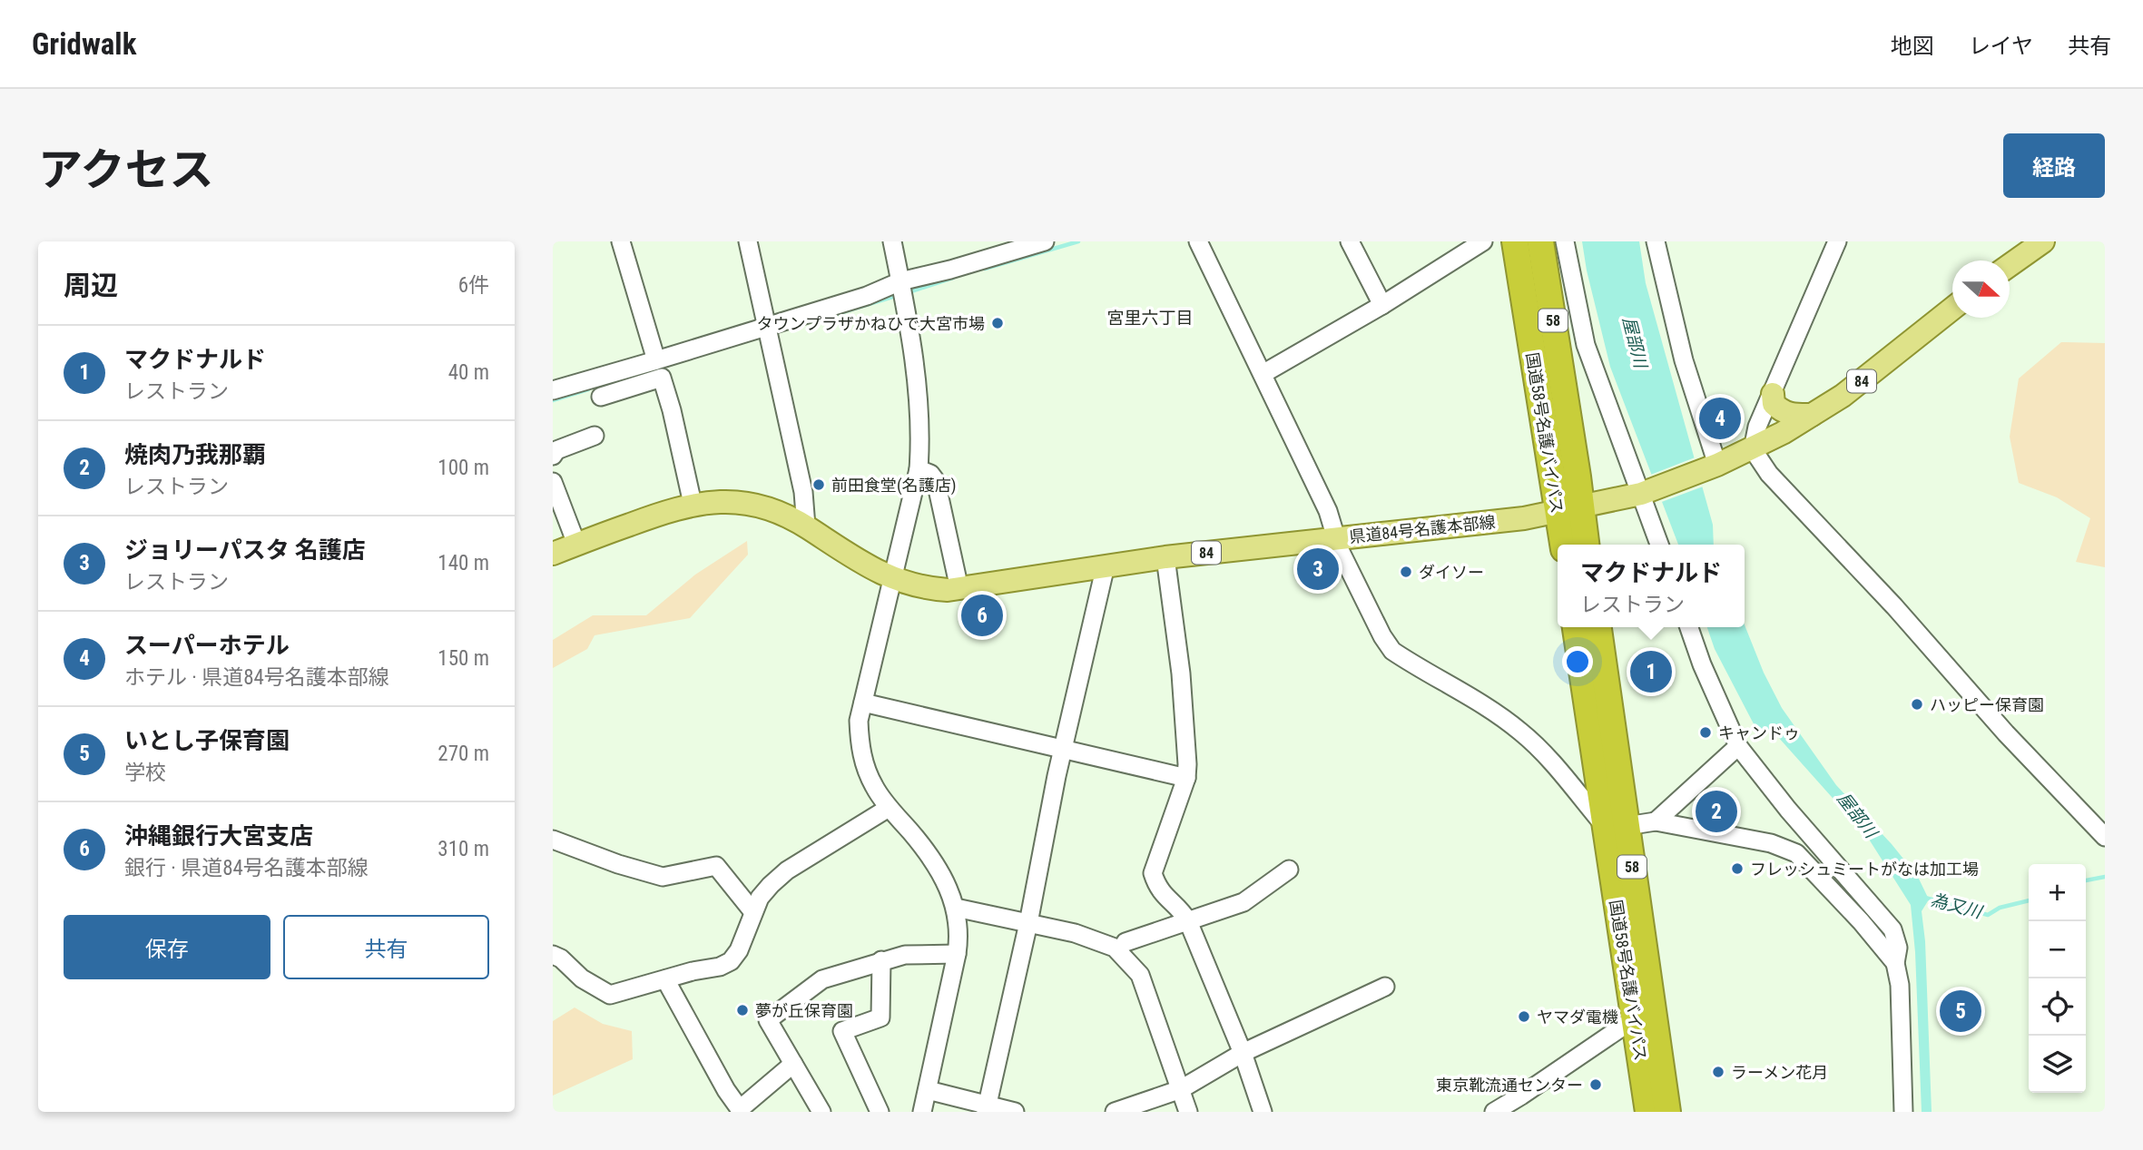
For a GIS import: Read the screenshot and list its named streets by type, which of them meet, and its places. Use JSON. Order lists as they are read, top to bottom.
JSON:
{
  "streets": {
    "highway": ["58", "国道58号名護バイパス"],
    "main road": ["84", "県道84号名護本部線"]
  },
  "crossings": [
    ["国道58号名護バイパス", "県道84号名護本部線"]
  ],
  "districts": ["宮里六丁目"],
  "water": ["屋部川", "為又川"],
  "places": [
    "タウンプラザかねひで大宮市場",
    "前田食堂(名護店)",
    "ダイソー",
    "ハッピー保育園",
    "キャンドゥ",
    "フレッシュミートがなは加工場",
    "夢が丘保育園",
    "ヤマダ電機",
    "ラーメン花月",
    "東京靴流通センター"
  ],
  "north": "right",
  "page": {
    "header": "Gridwalk",
    "nav": ["地図", "レイヤ", "共有"],
    "title": "アクセス",
    "buttons": [
      "経路",
      ["保存", "共有"]
    ],
    "heading": ["周辺", "6件"],
    "list": [
      {
        "mark": "1",
        "name": "マクドナルド",
        "note": "レストラン",
        "value": "40 m"
      },
      {
        "mark": "2",
        "name": "焼肉乃我那覇",
        "note": "レストラン",
        "value": "100 m"
      },
      {
        "mark": "3",
        "name": "ジョリーパスタ 名護店",
        "note": "レストラン",
        "value": "140 m"
      },
      {
        "mark": "4",
        "name": "スーパーホテル",
        "note": "ホテル · 県道84号名護本部線",
        "value": "150 m"
      },
      {
        "mark": "5",
        "name": "いとし子保育園",
        "note": "学校",
        "value": "270 m"
      },
      {
        "mark": "6",
        "name": "沖縄銀行大宮支店",
        "note": "銀行 · 県道84号名護本部線",
        "value": "310 m"
      }
    ],
    "pins": [
      "4",
      "3",
      "6",
      "1",
      "2",
      "5"
    ],
    "popup": ["マクドナルド", "レストラン"],
    "map_buttons": ["+", "−"]
  }
}
